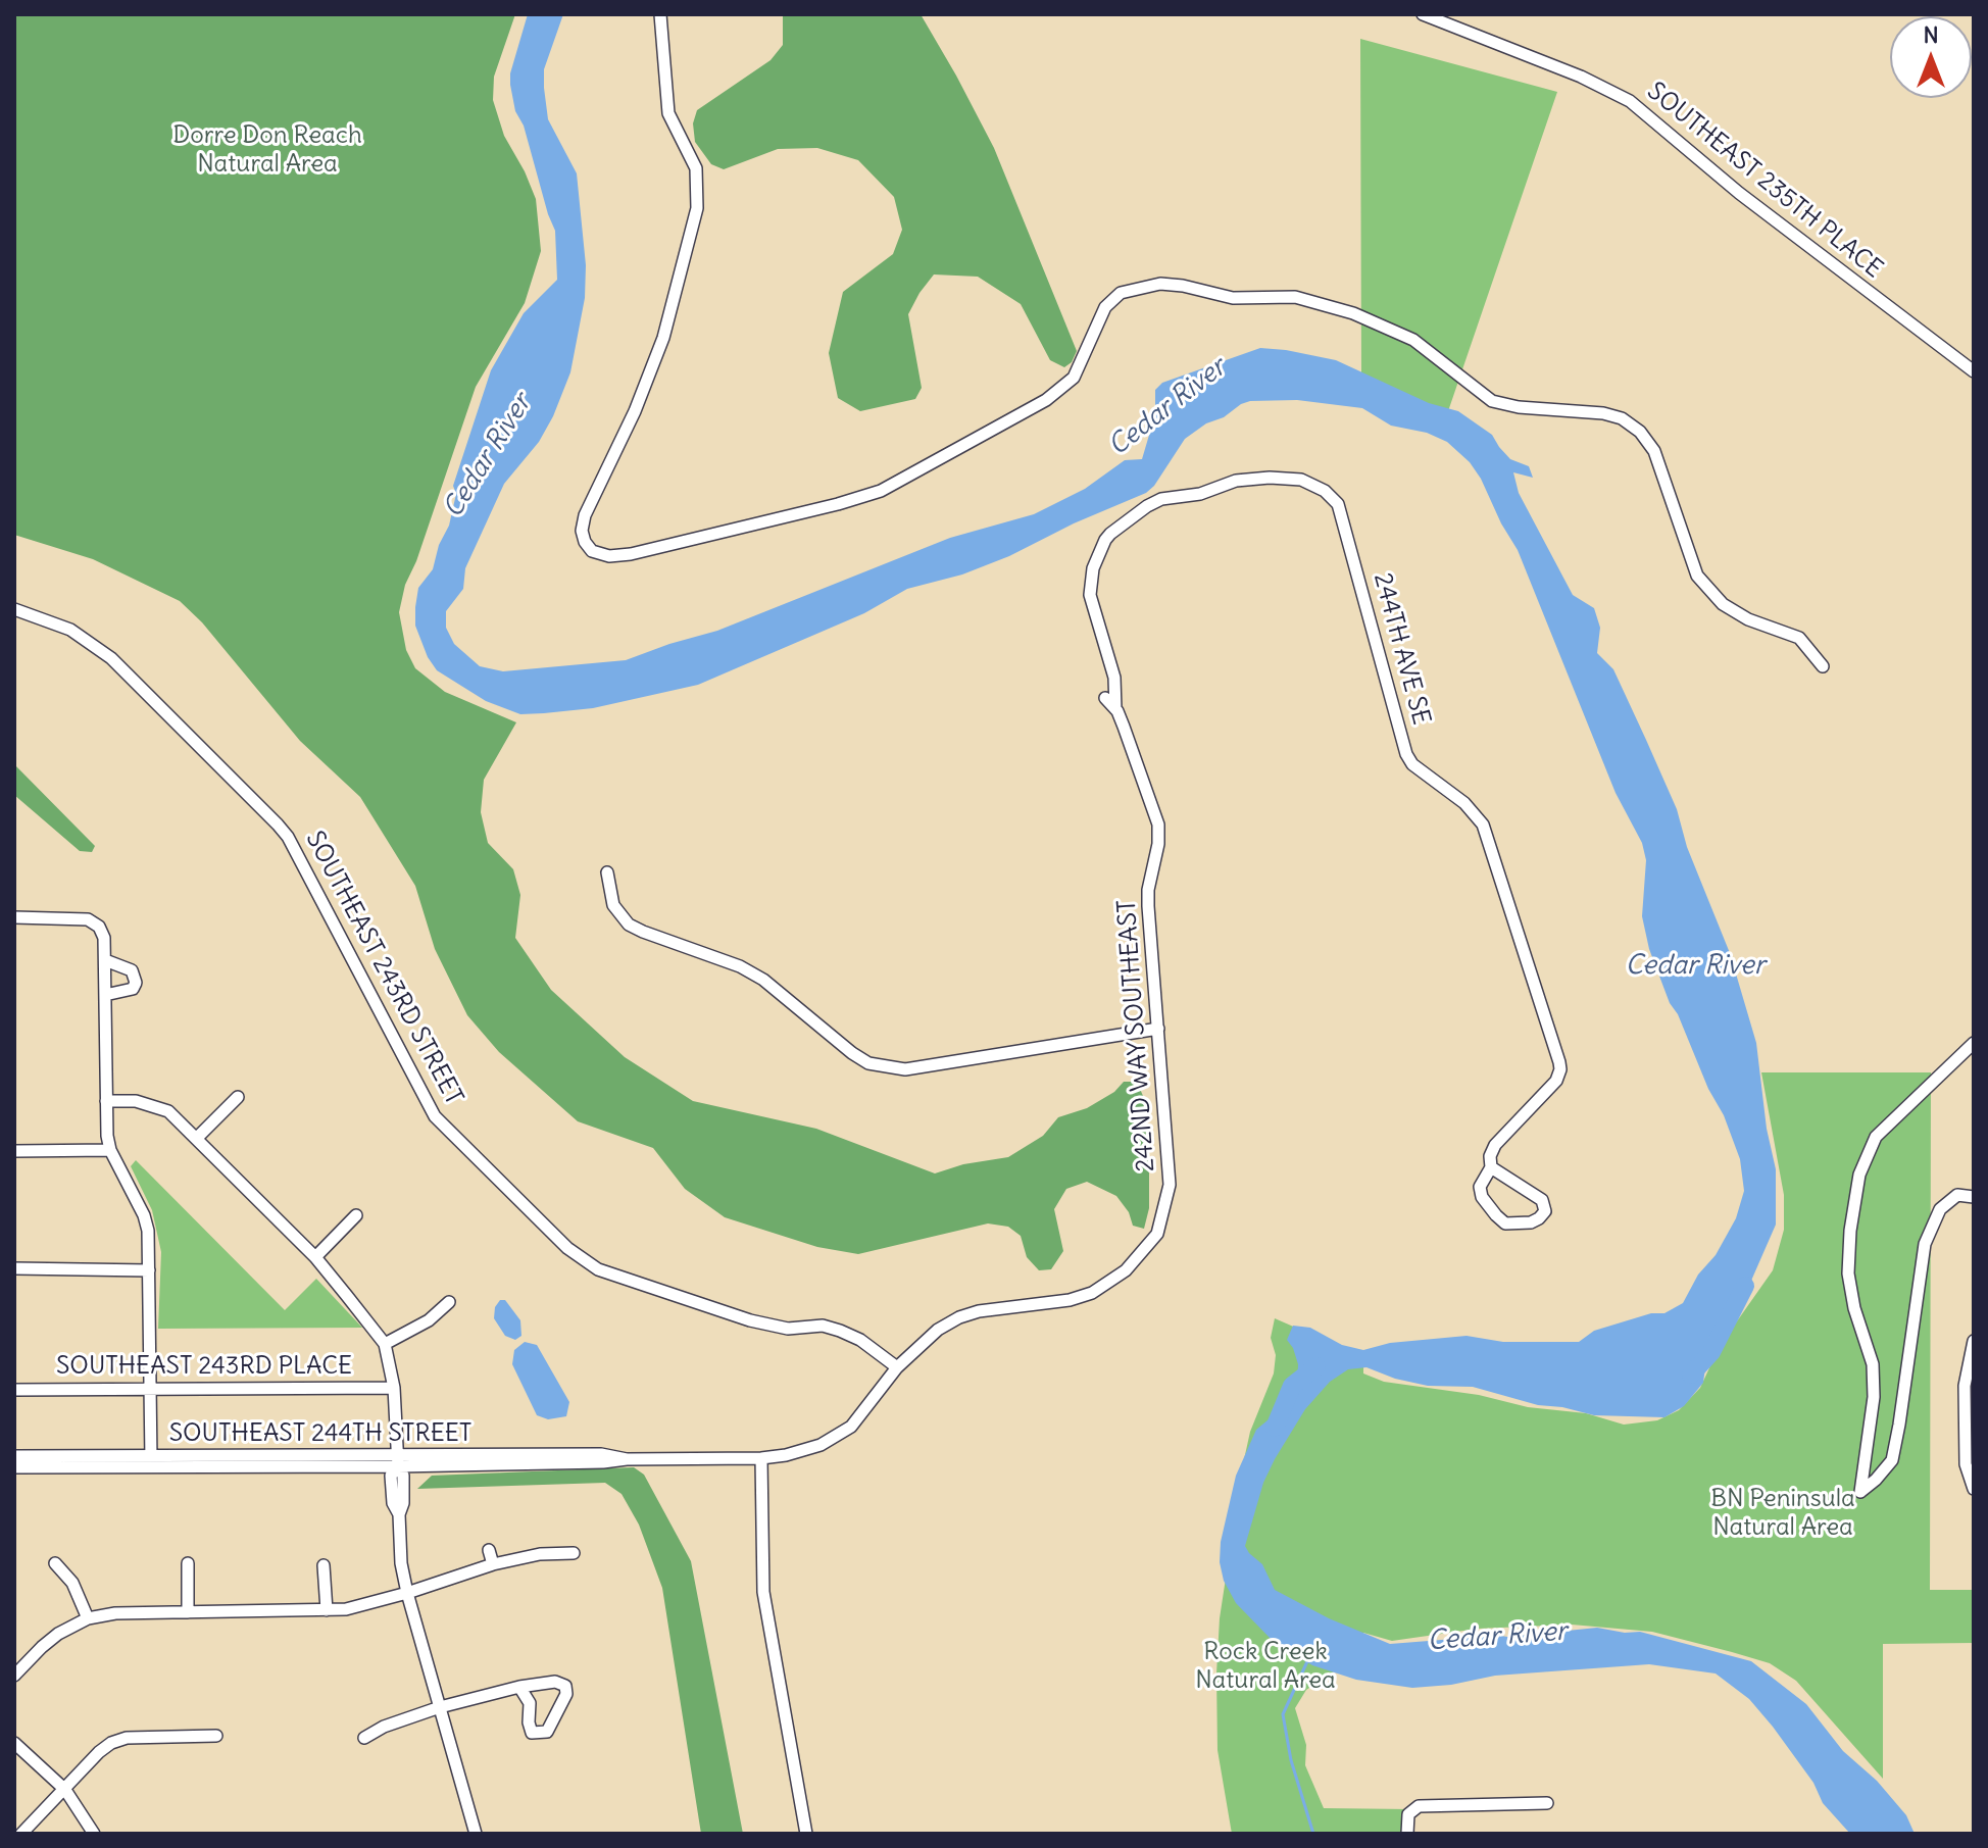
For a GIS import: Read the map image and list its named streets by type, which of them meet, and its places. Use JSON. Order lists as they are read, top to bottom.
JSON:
{
  "streets": {
    "street": [
      "SOUTHEAST 235TH PLACE",
      "244TH AVE SE",
      "SOUTHEAST 243RD STREET",
      "242ND WAY SOUTHEAST",
      "SOUTHEAST 243RD PLACE",
      "SOUTHEAST 244TH STREET"
    ]
  },
  "crossings": [
    ["244TH AVE SE", "242ND WAY SOUTHEAST"],
    ["SOUTHEAST 243RD STREET", "242ND WAY SOUTHEAST"],
    ["242ND WAY SOUTHEAST", "SOUTHEAST 244TH STREET"]
  ],
  "water": ["Cedar River"],
  "parks": ["Dorre Don Reach Natural Area", "BN Peninsula Natural Area", "Rock Creek Natural Area"],
  "north": "top"
}
